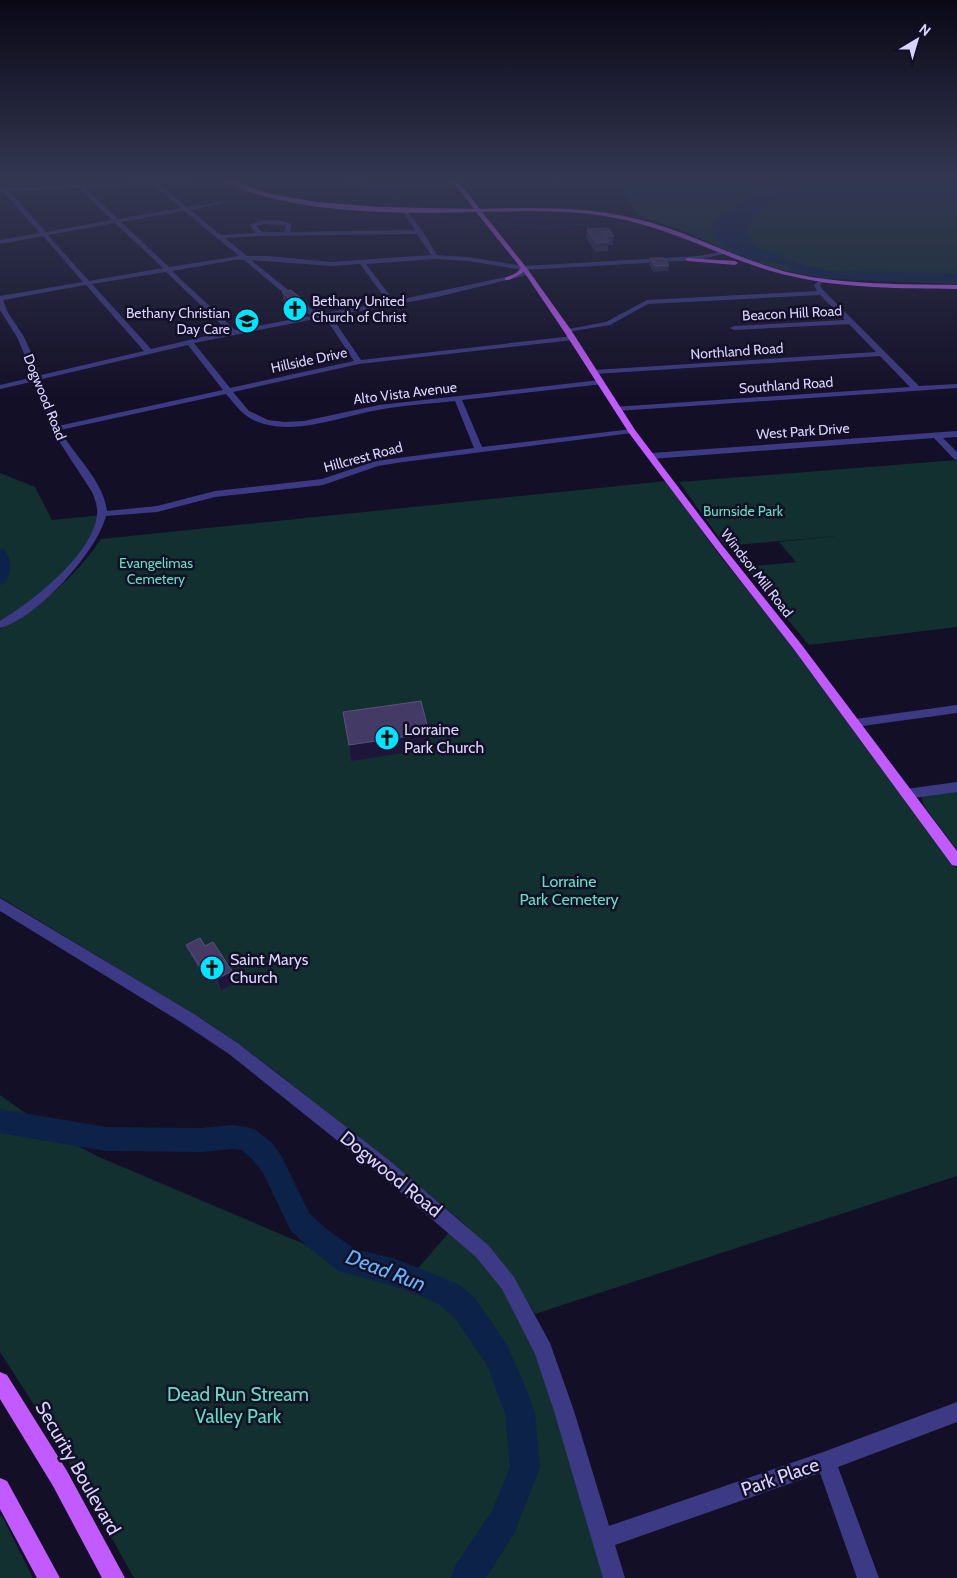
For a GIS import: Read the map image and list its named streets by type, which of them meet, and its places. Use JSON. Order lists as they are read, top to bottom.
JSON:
{
  "streets": {
    "main road": ["Windsor Mill Road", "Security Boulevard"],
    "street": [
      "Beacon Hill Road",
      "Northland Road",
      "Hillside Drive",
      "Southland Road",
      "Alto Vista Avenue",
      "Dogwood Road",
      "West Park Drive",
      "Hillcrest Road",
      "Park Place"
    ]
  },
  "crossings": [
    ["Northland Road", "Windsor Mill Road"],
    ["Hillside Drive", "Alto Vista Avenue"],
    ["Hillside Drive", "Dogwood Road"],
    ["Hillside Drive", "Windsor Mill Road"],
    ["Southland Road", "Windsor Mill Road"],
    ["Alto Vista Avenue", "Windsor Mill Road"],
    ["Dogwood Road", "Hillcrest Road"],
    ["Dogwood Road", "Park Place"],
    ["West Park Drive", "Windsor Mill Road"],
    ["Hillcrest Road", "Windsor Mill Road"]
  ],
  "water": ["Dead Run"],
  "parks": [
    "Burnside Park",
    "Evangelimas Cemetery",
    "Lorraine Park Cemetery",
    "Dead Run Stream Valley Park"
  ],
  "places": {
    "church": ["Bethany United Church of Christ", "Lorraine Park Church", "Saint Marys Church"],
    "school or university": ["Bethany Christian Day Care"]
  },
  "north": "top right"
}
